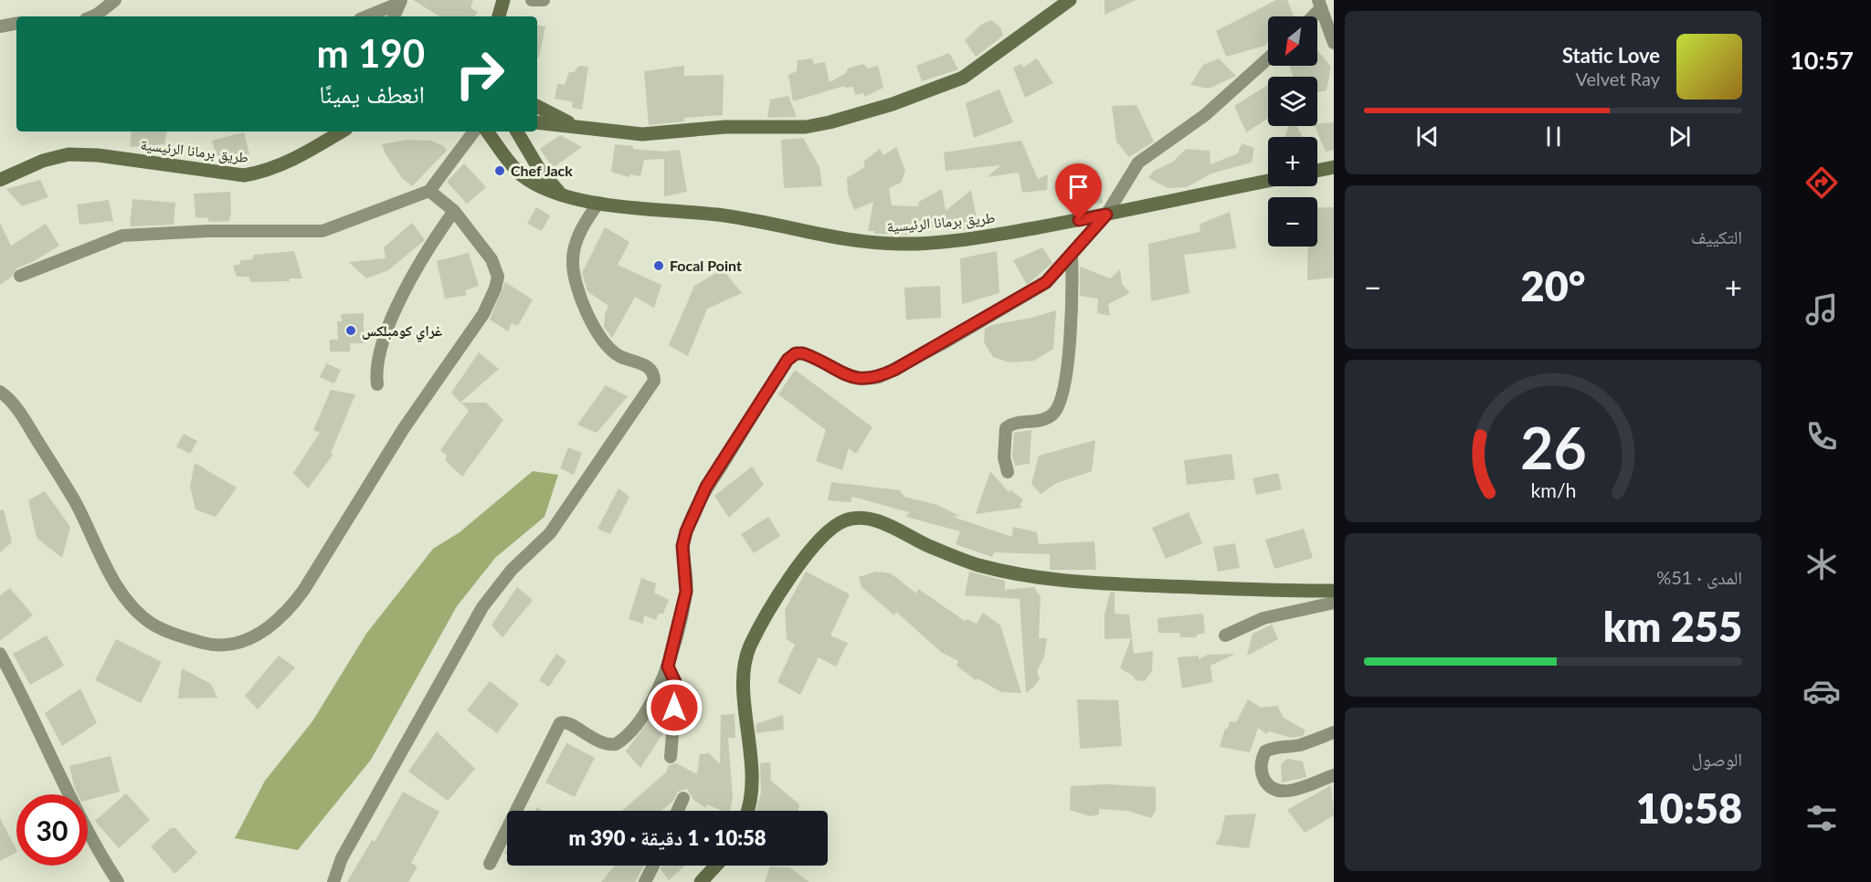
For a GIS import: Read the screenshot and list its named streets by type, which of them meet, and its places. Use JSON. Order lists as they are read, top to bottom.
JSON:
{
  "streets": {
    "street": ["طريق برمانا الرئيسية"]
  },
  "places": ["Chef Jack", "Focal Point", "غراي كومبلكس"],
  "north": "bottom left",
  "page": {
    "tabs": "10:57",
    "map_buttons": ["+", "−"],
    "turn": ["190 m", "انعطف يمينًا"],
    "song": ["Static Love", "Velvet Ray"],
    "tile": [
      "التكييف",
      ["المدى · 51%", "255 km"],
      ["الوصول", "10:58"]
    ],
    "heat": ["−", "20°", "+"],
    "limit": "30",
    "trip": "10:58 · 1 دقيقة · 390 m",
    "gauge": ["26", "km/h"]
  }
}
